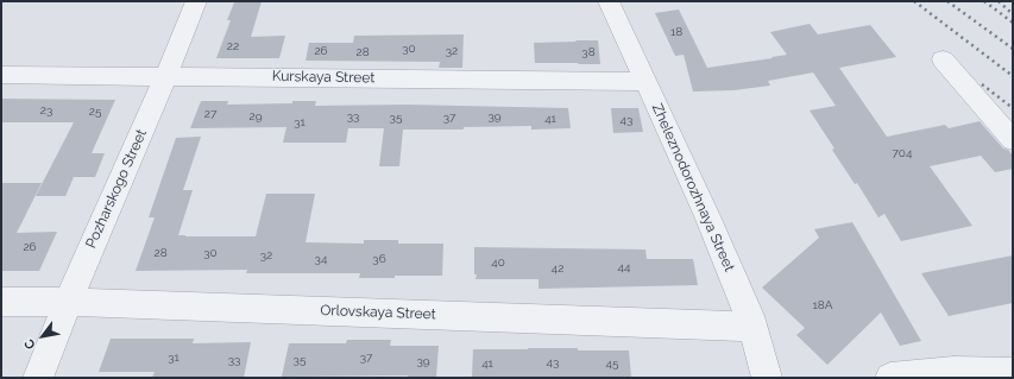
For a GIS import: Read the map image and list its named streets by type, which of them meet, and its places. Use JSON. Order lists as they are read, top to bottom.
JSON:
{
  "streets": {
    "street": [
      "Kurskaya Street",
      "Zheleznodorozhnaya Street",
      "Pozharskogo Street",
      "Orlovskaya Street"
    ]
  },
  "crossings": [
    ["Kurskaya Street", "Zheleznodorozhnaya Street"],
    ["Kurskaya Street", "Pozharskogo Street"],
    ["Zheleznodorozhnaya Street", "Orlovskaya Street"],
    ["Pozharskogo Street", "Orlovskaya Street"]
  ],
  "house_numbers": [
    "18",
    "22",
    "30",
    "26",
    "32",
    "28",
    "38",
    "23",
    "25",
    "27",
    "29",
    "33",
    "39",
    "35",
    "37",
    "41",
    "43",
    "31",
    "704",
    "26",
    "28",
    "30",
    "32",
    "34",
    "36",
    "40",
    "44",
    "42",
    "18А",
    "31",
    "37",
    "33",
    "35",
    "39",
    "43",
    "41",
    "45"
  ],
  "north": "bottom left"
}
